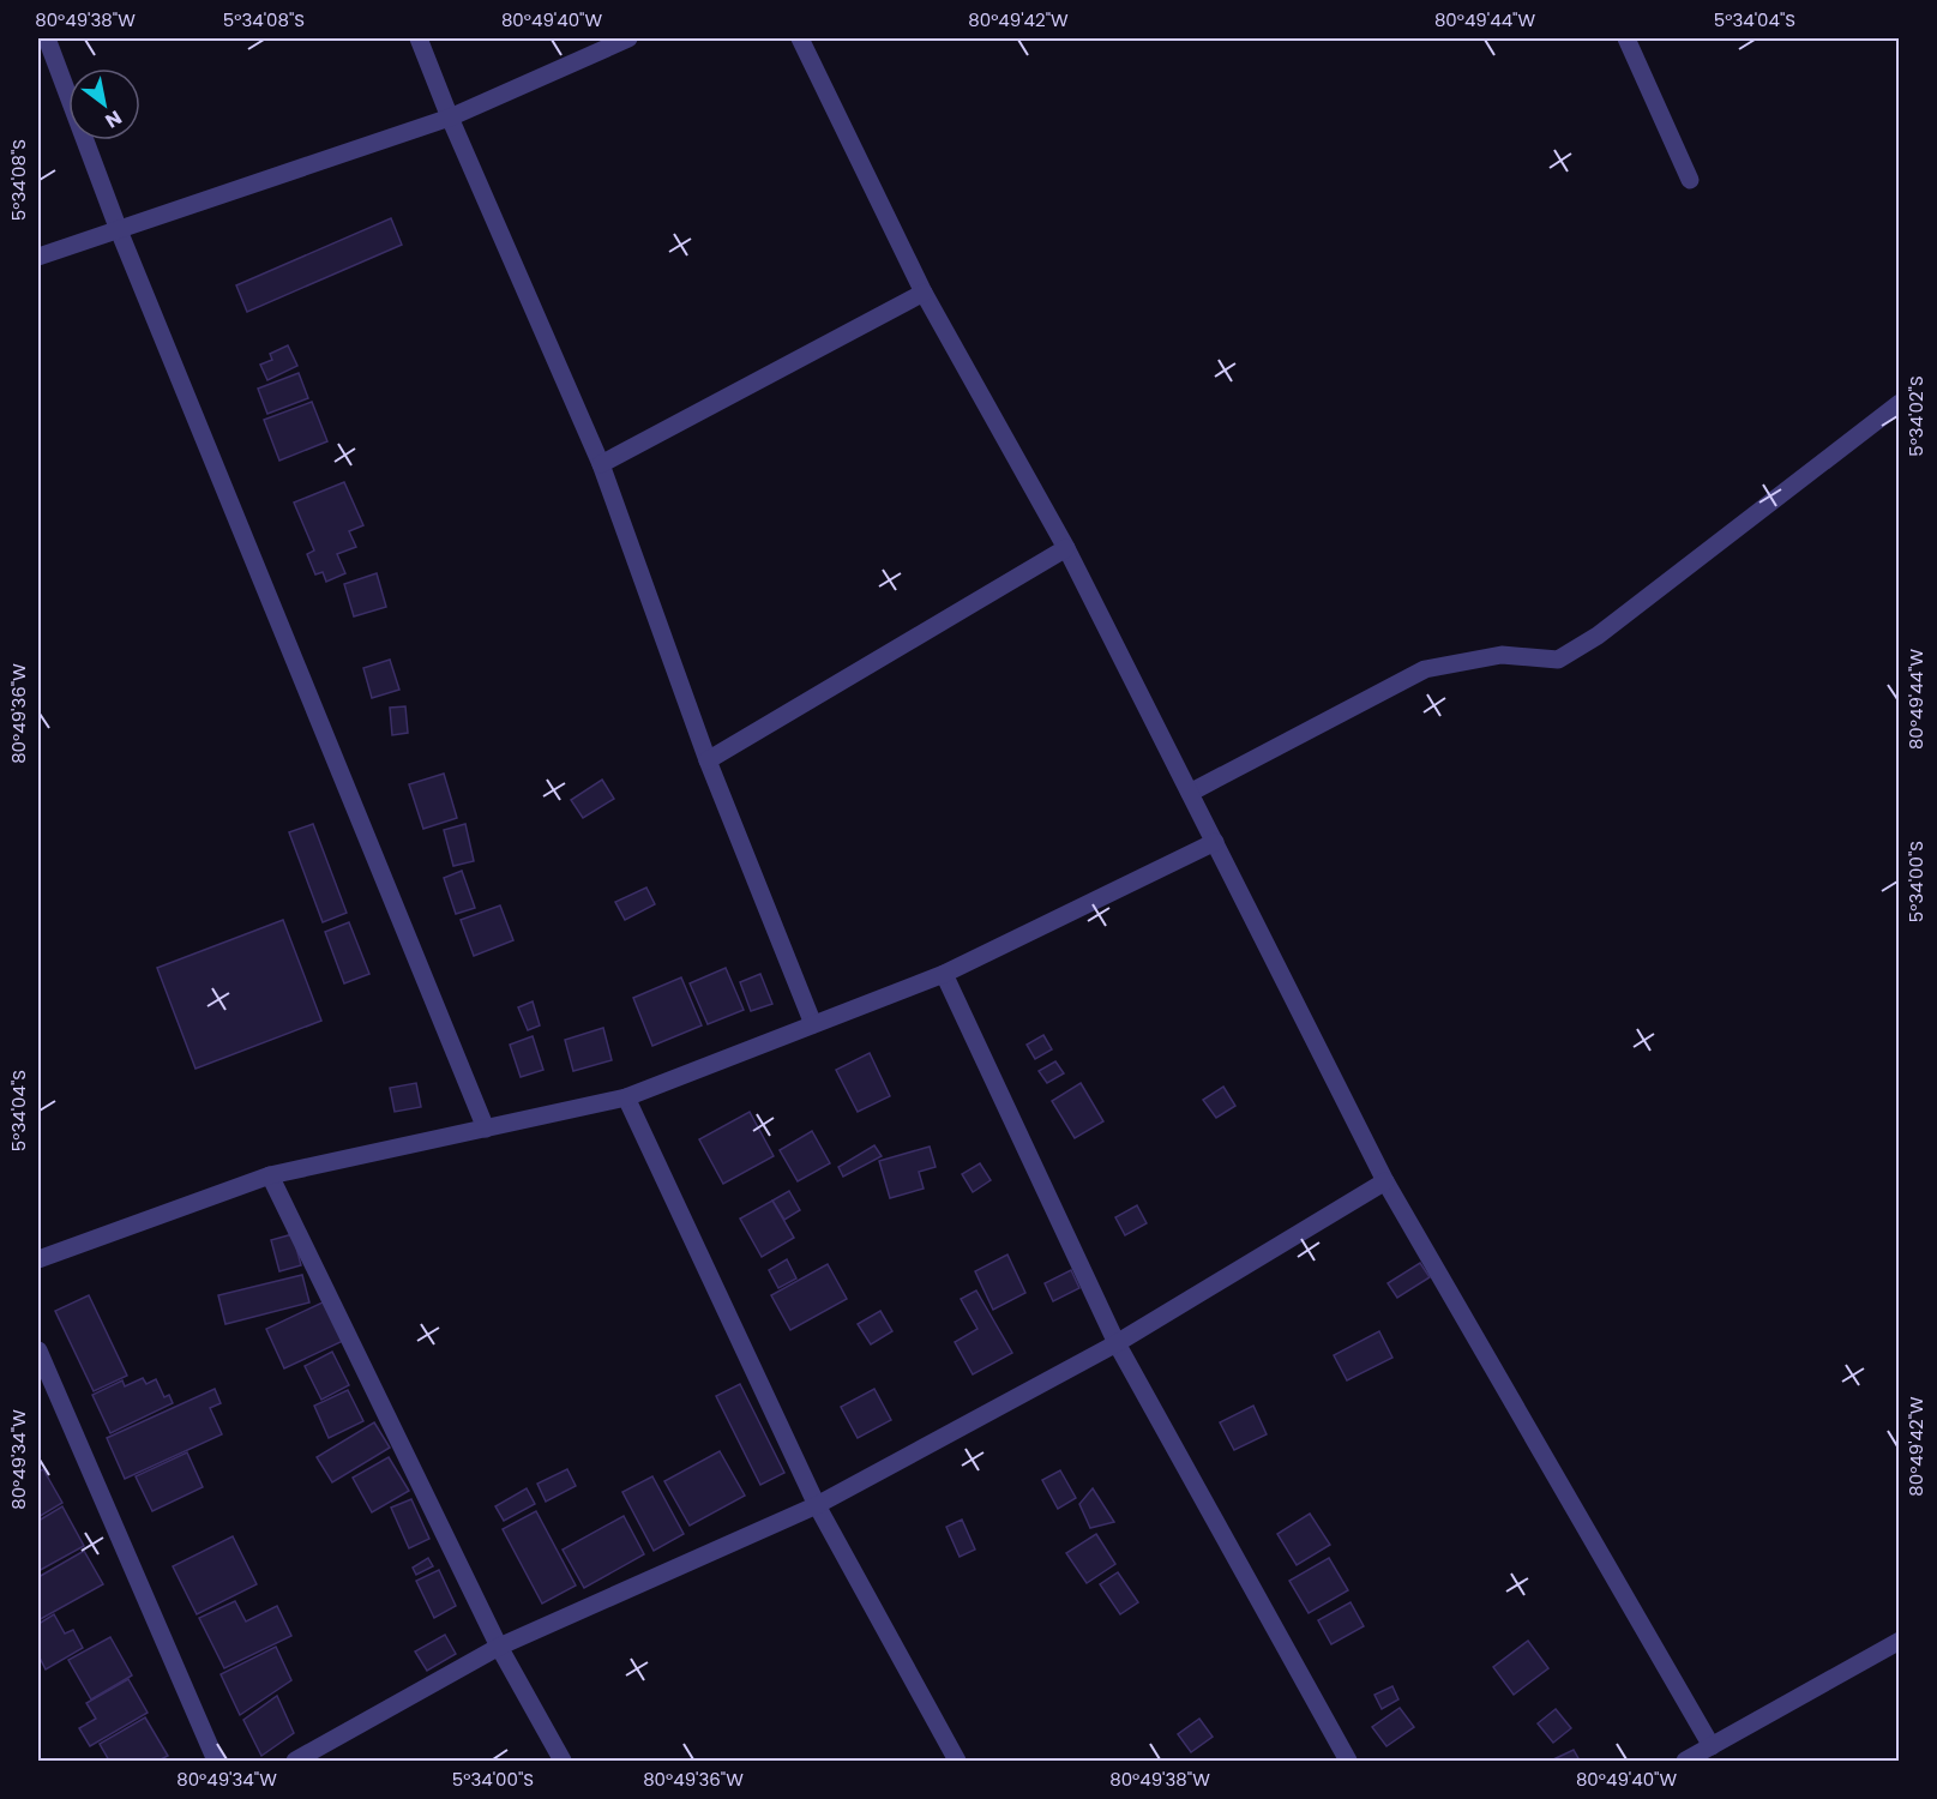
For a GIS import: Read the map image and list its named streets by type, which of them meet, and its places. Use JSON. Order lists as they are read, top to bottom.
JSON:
{
  "north": "bottom right",
  "coordinates": [
    "80°49'38\"W",
    "5°34'08\"S",
    "80°49'40\"W",
    "80°49'42\"W",
    "80°49'44\"W",
    "5°34'04\"S",
    "5°34'02\"S",
    "80°49'36\"W",
    "5°34'00\"S",
    "80°49'34\"W"
  ]
}
